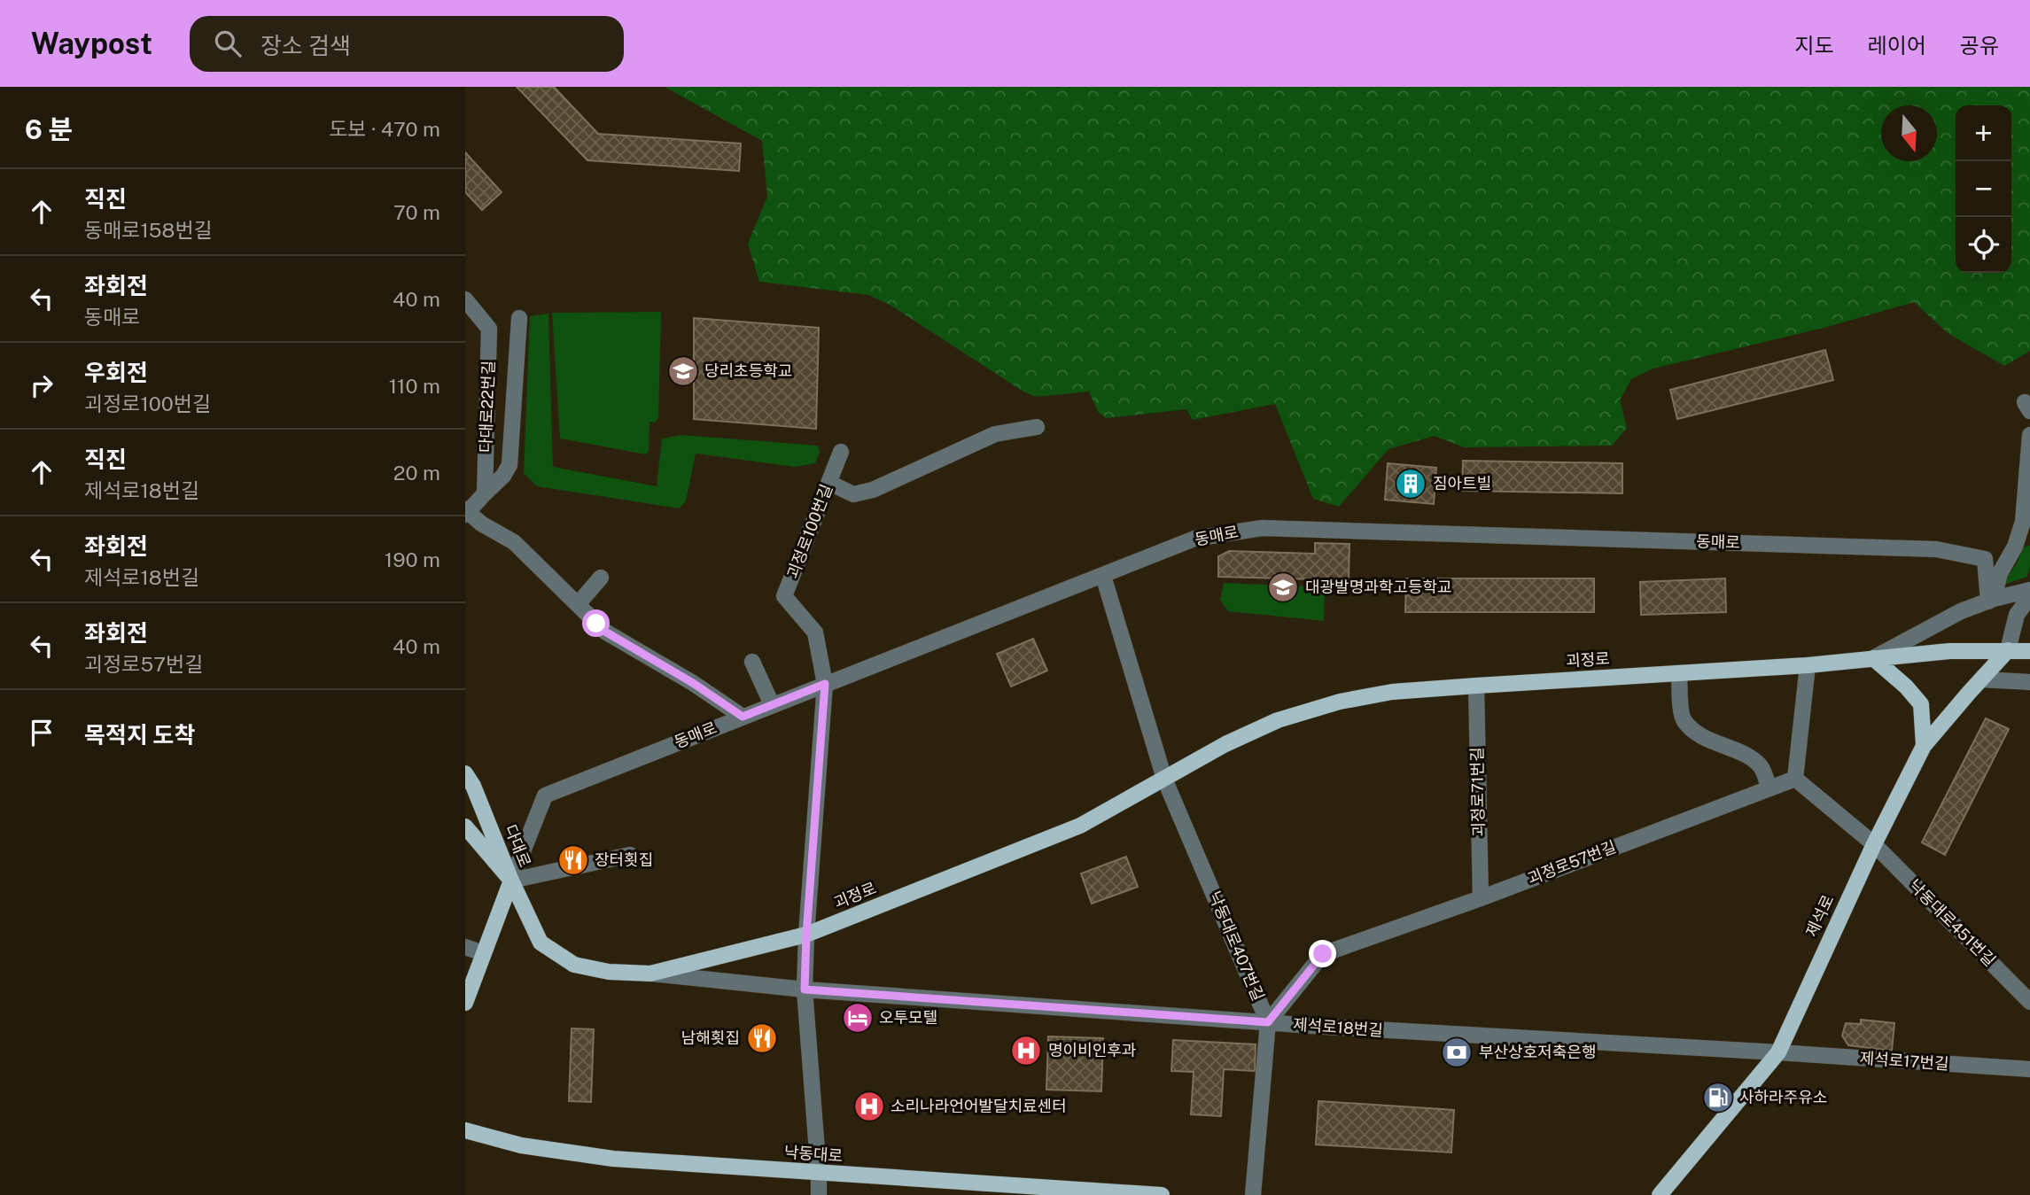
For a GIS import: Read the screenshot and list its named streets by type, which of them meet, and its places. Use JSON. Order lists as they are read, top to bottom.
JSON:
{
  "streets": {
    "main road": [
      "괴정로",
      "다대로",
      "제석로",
      "낙동대로"
    ],
    "street": [
      "다대로22번길",
      "괴정로100번길",
      "동매로",
      "괴정로71번길",
      "괴정로57번길",
      "낙동대로451번길",
      "낙동대로407번길",
      "제석로18번길",
      "제석로17번길"
    ]
  },
  "crossings": [
    ["괴정로100번길", "동매로"],
    ["괴정로100번길", "괴정로"],
    ["동매로", "괴정로"],
    ["동매로", "다대로"],
    ["괴정로", "괴정로71번길"],
    ["괴정로", "다대로"],
    ["괴정로", "제석로"],
    ["괴정로", "낙동대로407번길"],
    ["괴정로", "제석로18번길"],
    ["괴정로71번길", "괴정로57번길"],
    ["괴정로57번길", "낙동대로451번길"],
    ["괴정로57번길", "낙동대로407번길"],
    ["괴정로57번길", "제석로18번길"],
    ["제석로", "낙동대로451번길"],
    ["제석로", "제석로18번길"],
    ["제석로", "제석로17번길"],
    ["낙동대로407번길", "제석로18번길"],
    ["제석로18번길", "제석로17번길"]
  ],
  "places": {
    "school or university": ["당리초등학교", "대광발명과학고등학교"],
    "building": ["짐아트빌"],
    "restaurant": ["장터횟집", "남해횟집"],
    "hotel": ["오투모텔"],
    "hospital": ["명이비인후과", "소리나라언어발달치료센터"],
    "bank": ["부산상호저축은행"],
    "fuel station": ["사하라주유소"]
  },
  "north": "bottom",
  "page": {
    "header": "Waypost",
    "search": "장소 검색",
    "nav": ["지도", "레이어", "공유"],
    "heading": ["6 분", "도보 · 470 m"],
    "map_buttons": ["+", "−"],
    "list": [
      ["직진", "동매로158번길", "70 m"],
      ["좌회전", "동매로", "40 m"],
      ["우회전", "괴정로100번길", "110 m"],
      ["직진", "제석로18번길", "20 m"],
      ["좌회전", "제석로18번길", "190 m"],
      ["좌회전", "괴정로57번길", "40 m"],
      "목적지 도착"
    ]
  }
}
